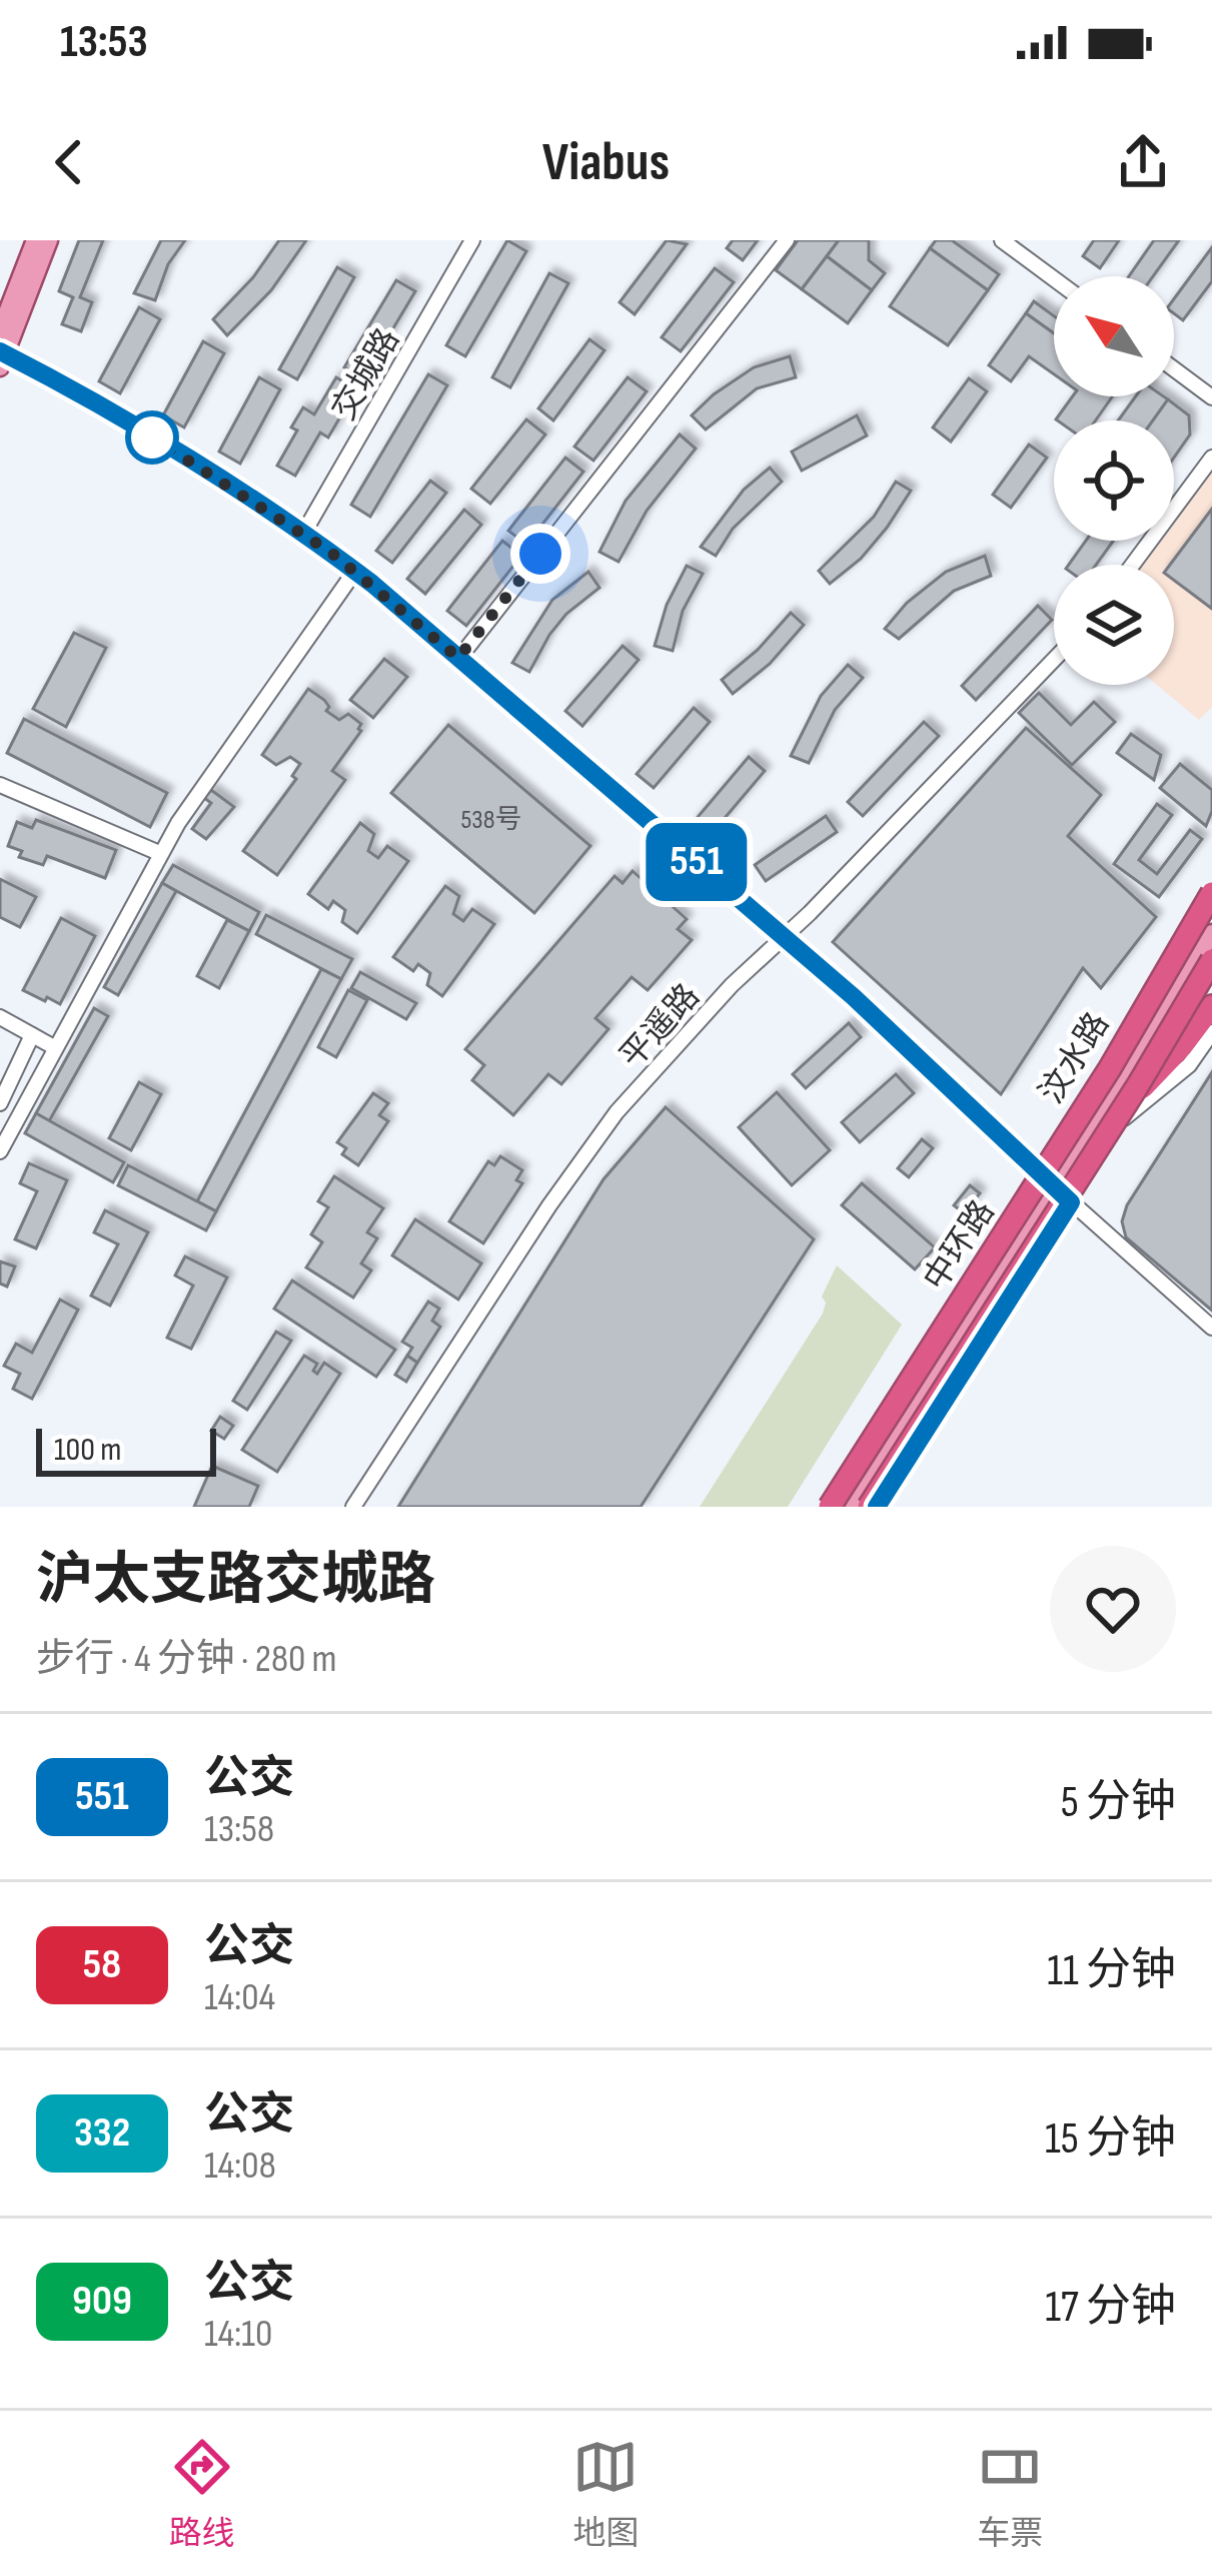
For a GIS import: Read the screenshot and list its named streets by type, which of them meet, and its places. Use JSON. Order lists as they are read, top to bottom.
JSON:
{
  "streets": {
    "highway": ["中环路"],
    "main road": ["汶水路"],
    "street": ["交城路", "平遥路"]
  },
  "crossings": [
    ["汶水路", "中环路"]
  ],
  "lines": ["bus line 551"],
  "house_numbers": ["538号"],
  "scale_bar": "100 m",
  "north": "top left",
  "page": {
    "status": "13:53",
    "header": "Viabus",
    "on_map": "551",
    "scale": "100 m",
    "heading": ["沪太支路交城路", "步行 · 4 分钟 · 280 m"],
    "list": [
      {
        "mark": "551",
        "name": "公交",
        "note": "13:58",
        "value": "5 分钟"
      },
      {
        "mark": "58",
        "name": "公交",
        "note": "14:04",
        "value": "11 分钟"
      },
      {
        "mark": "332",
        "name": "公交",
        "note": "14:08",
        "value": "15 分钟"
      },
      {
        "mark": "909",
        "name": "公交",
        "note": "14:10",
        "value": "17 分钟"
      }
    ],
    "tabs": ["路线", "地图", "车票"]
  }
}
